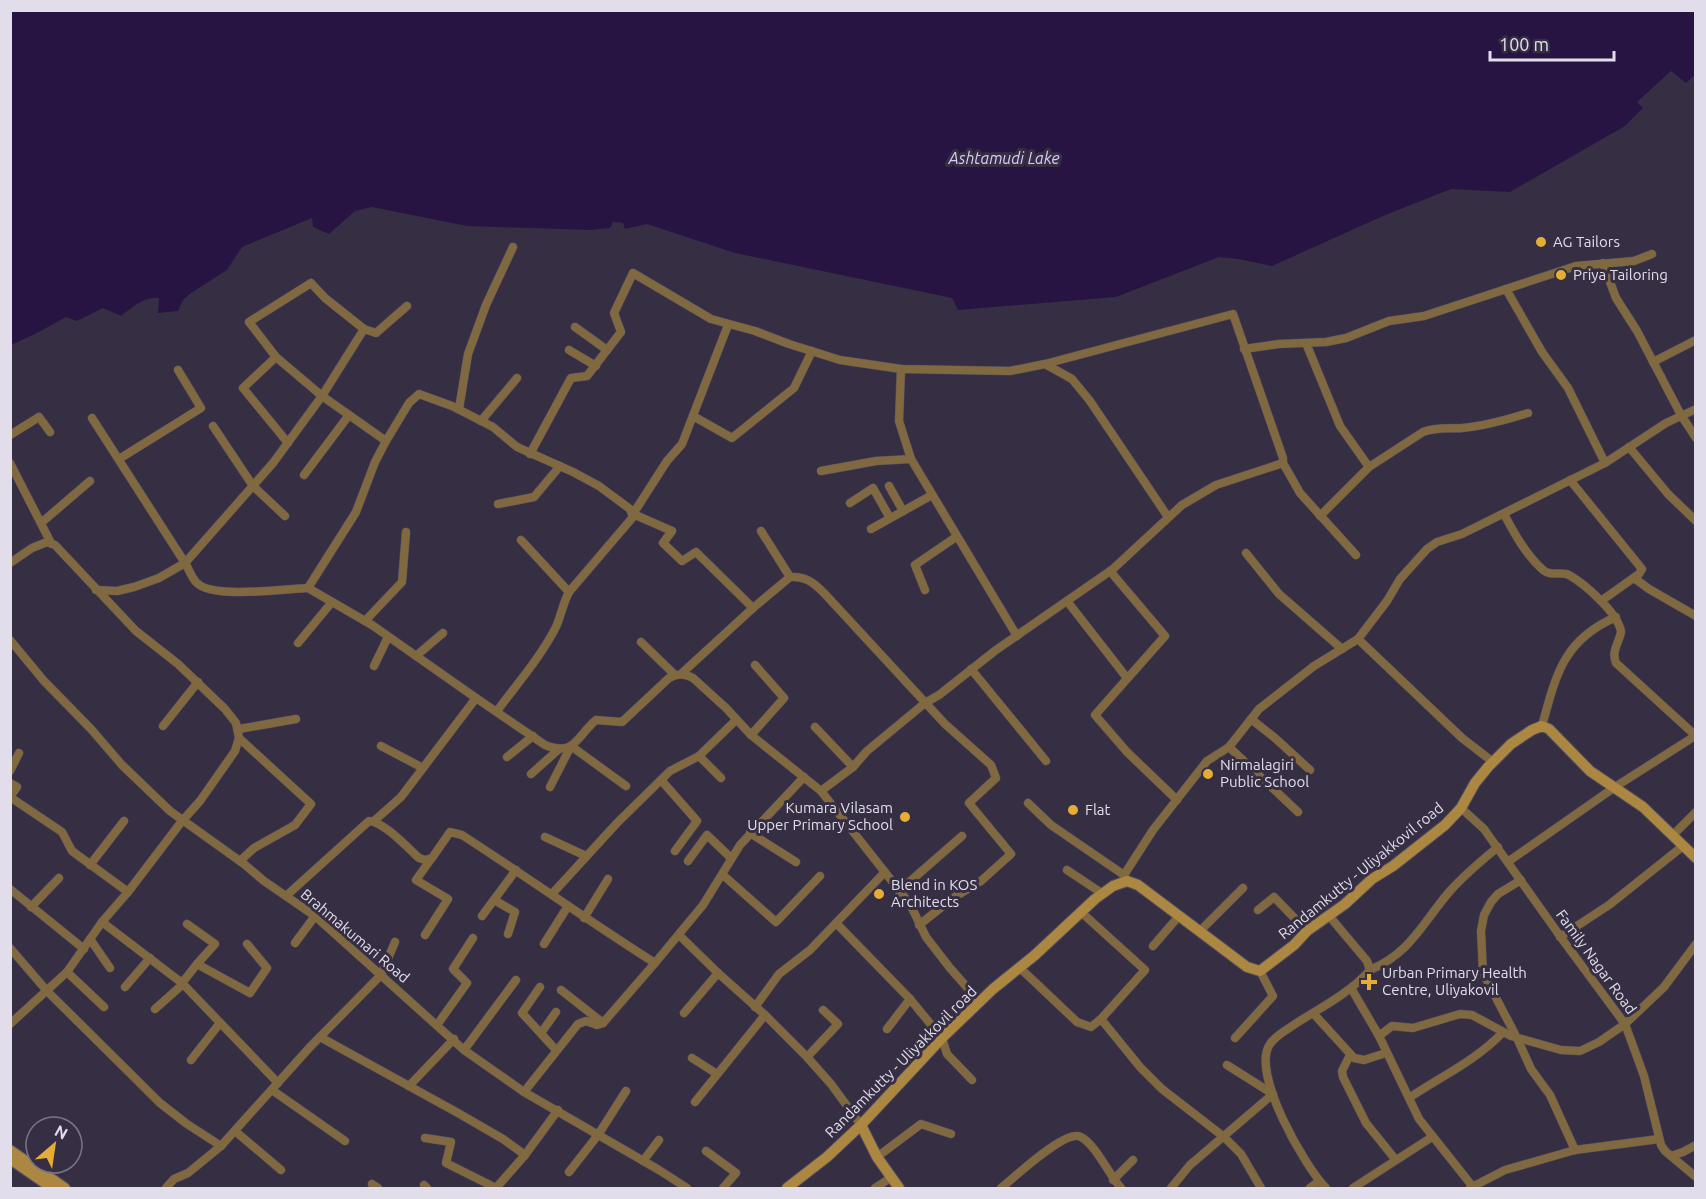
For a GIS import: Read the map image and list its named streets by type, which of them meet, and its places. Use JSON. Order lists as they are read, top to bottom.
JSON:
{
  "streets": {
    "street": ["Randamkutty - Uliyakkovil road", "Brahmakumari Road", "Family Nagar Road"]
  },
  "crossings": [
    ["Randamkutty - Uliyakkovil road", "Family Nagar Road"]
  ],
  "water": ["Ashtamudi Lake"],
  "places": {
    "other": [
      "AG Tailors",
      "Priya Tailoring",
      "Nirmalagiri Public School",
      "Flat",
      "Kumara Vilasam Upper Primary School",
      "Blend in KOS Architects"
    ],
    "health": ["Urban Primary Health Centre, Uliyakovil"]
  },
  "scale_bar": "100 m",
  "north": "top right"
}
